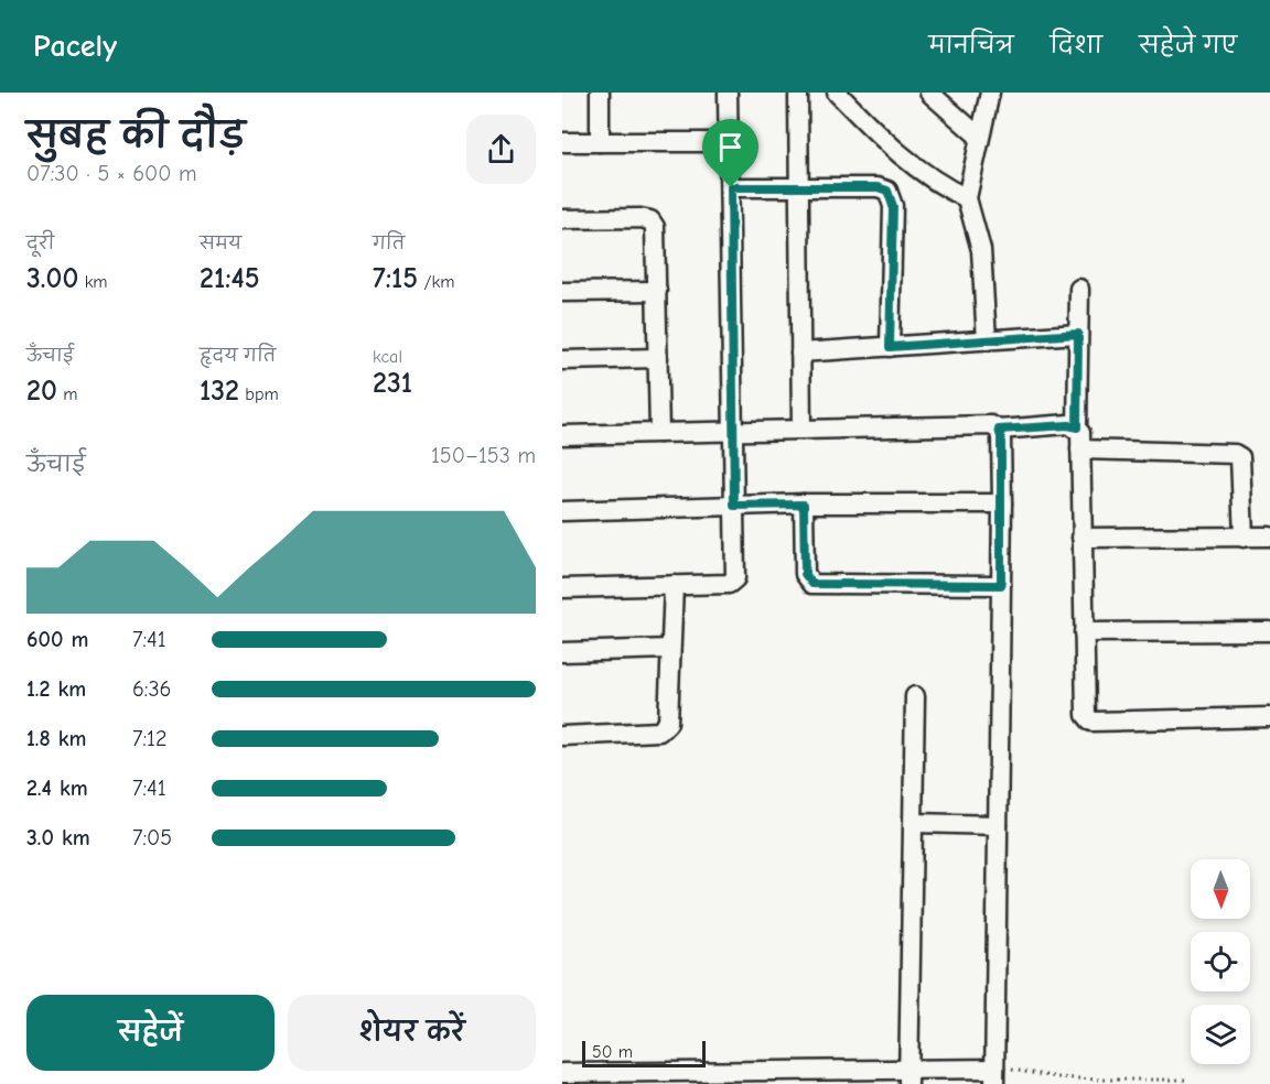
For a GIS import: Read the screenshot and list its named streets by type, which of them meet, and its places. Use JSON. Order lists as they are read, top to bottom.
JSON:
{
  "scale_bar": "50 m",
  "north": "bottom",
  "page": {
    "header": "Pacely",
    "nav": ["मानचित्र", "दिशा", "सहेजे गए"],
    "heading": ["सुबह की दौड़", "07:30 · 5 × 600 m"],
    "stats": [
      ["दूरी", "3.00 km"],
      ["समय", "21:45"],
      ["गति", "7:15 /km"],
      ["ऊँचाई", "20 m"],
      ["हृदय गति", "132 bpm"],
      ["kcal", "231"]
    ],
    "chart": ["ऊँचाई", "150–153 m"],
    "list": [
      {
        "name": "600 m",
        "note": "7:41"
      },
      {
        "name": "1.2 km",
        "note": "6:36"
      },
      {
        "name": "1.8 km",
        "note": "7:12"
      },
      {
        "name": "2.4 km",
        "note": "7:41"
      },
      {
        "name": "3.0 km",
        "note": "7:05"
      }
    ],
    "buttons": ["सहेजें", "शेयर करें"],
    "scale": "50 m"
  }
}
